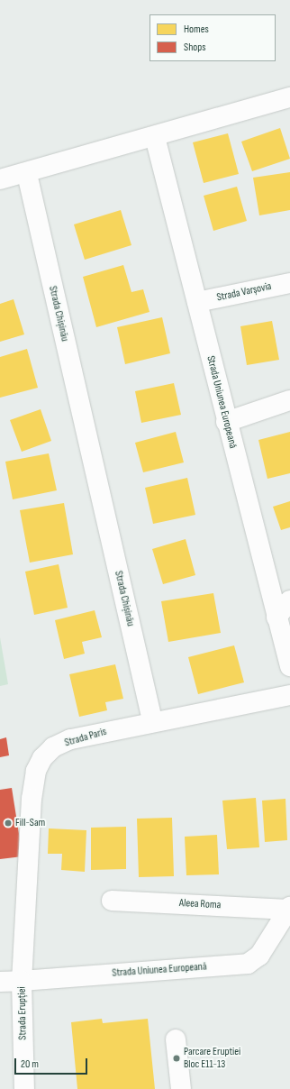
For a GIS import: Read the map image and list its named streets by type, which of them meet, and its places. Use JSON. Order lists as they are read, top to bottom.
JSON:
{
  "streets": {
    "street": [
      "Strada Varșovia",
      "Strada Chișinău",
      "Strada Uniunea Europeană",
      "Strada Paris",
      "Aleea Roma",
      "Strada Erupției"
    ]
  },
  "crossings": [
    ["Strada Varșovia", "Strada Uniunea Europeană"],
    ["Strada Chișinău", "Strada Paris"],
    ["Strada Uniunea Europeană", "Strada Paris"],
    ["Strada Uniunea Europeană", "Aleea Roma"],
    ["Strada Uniunea Europeană", "Strada Erupției"],
    ["Strada Paris", "Strada Erupției"]
  ],
  "places": ["Fill-Sam", "Parcare Eruptiei Bloc E11-13"],
  "legend": ["Homes", "Shops"],
  "scale_bar": "20 m"
}
